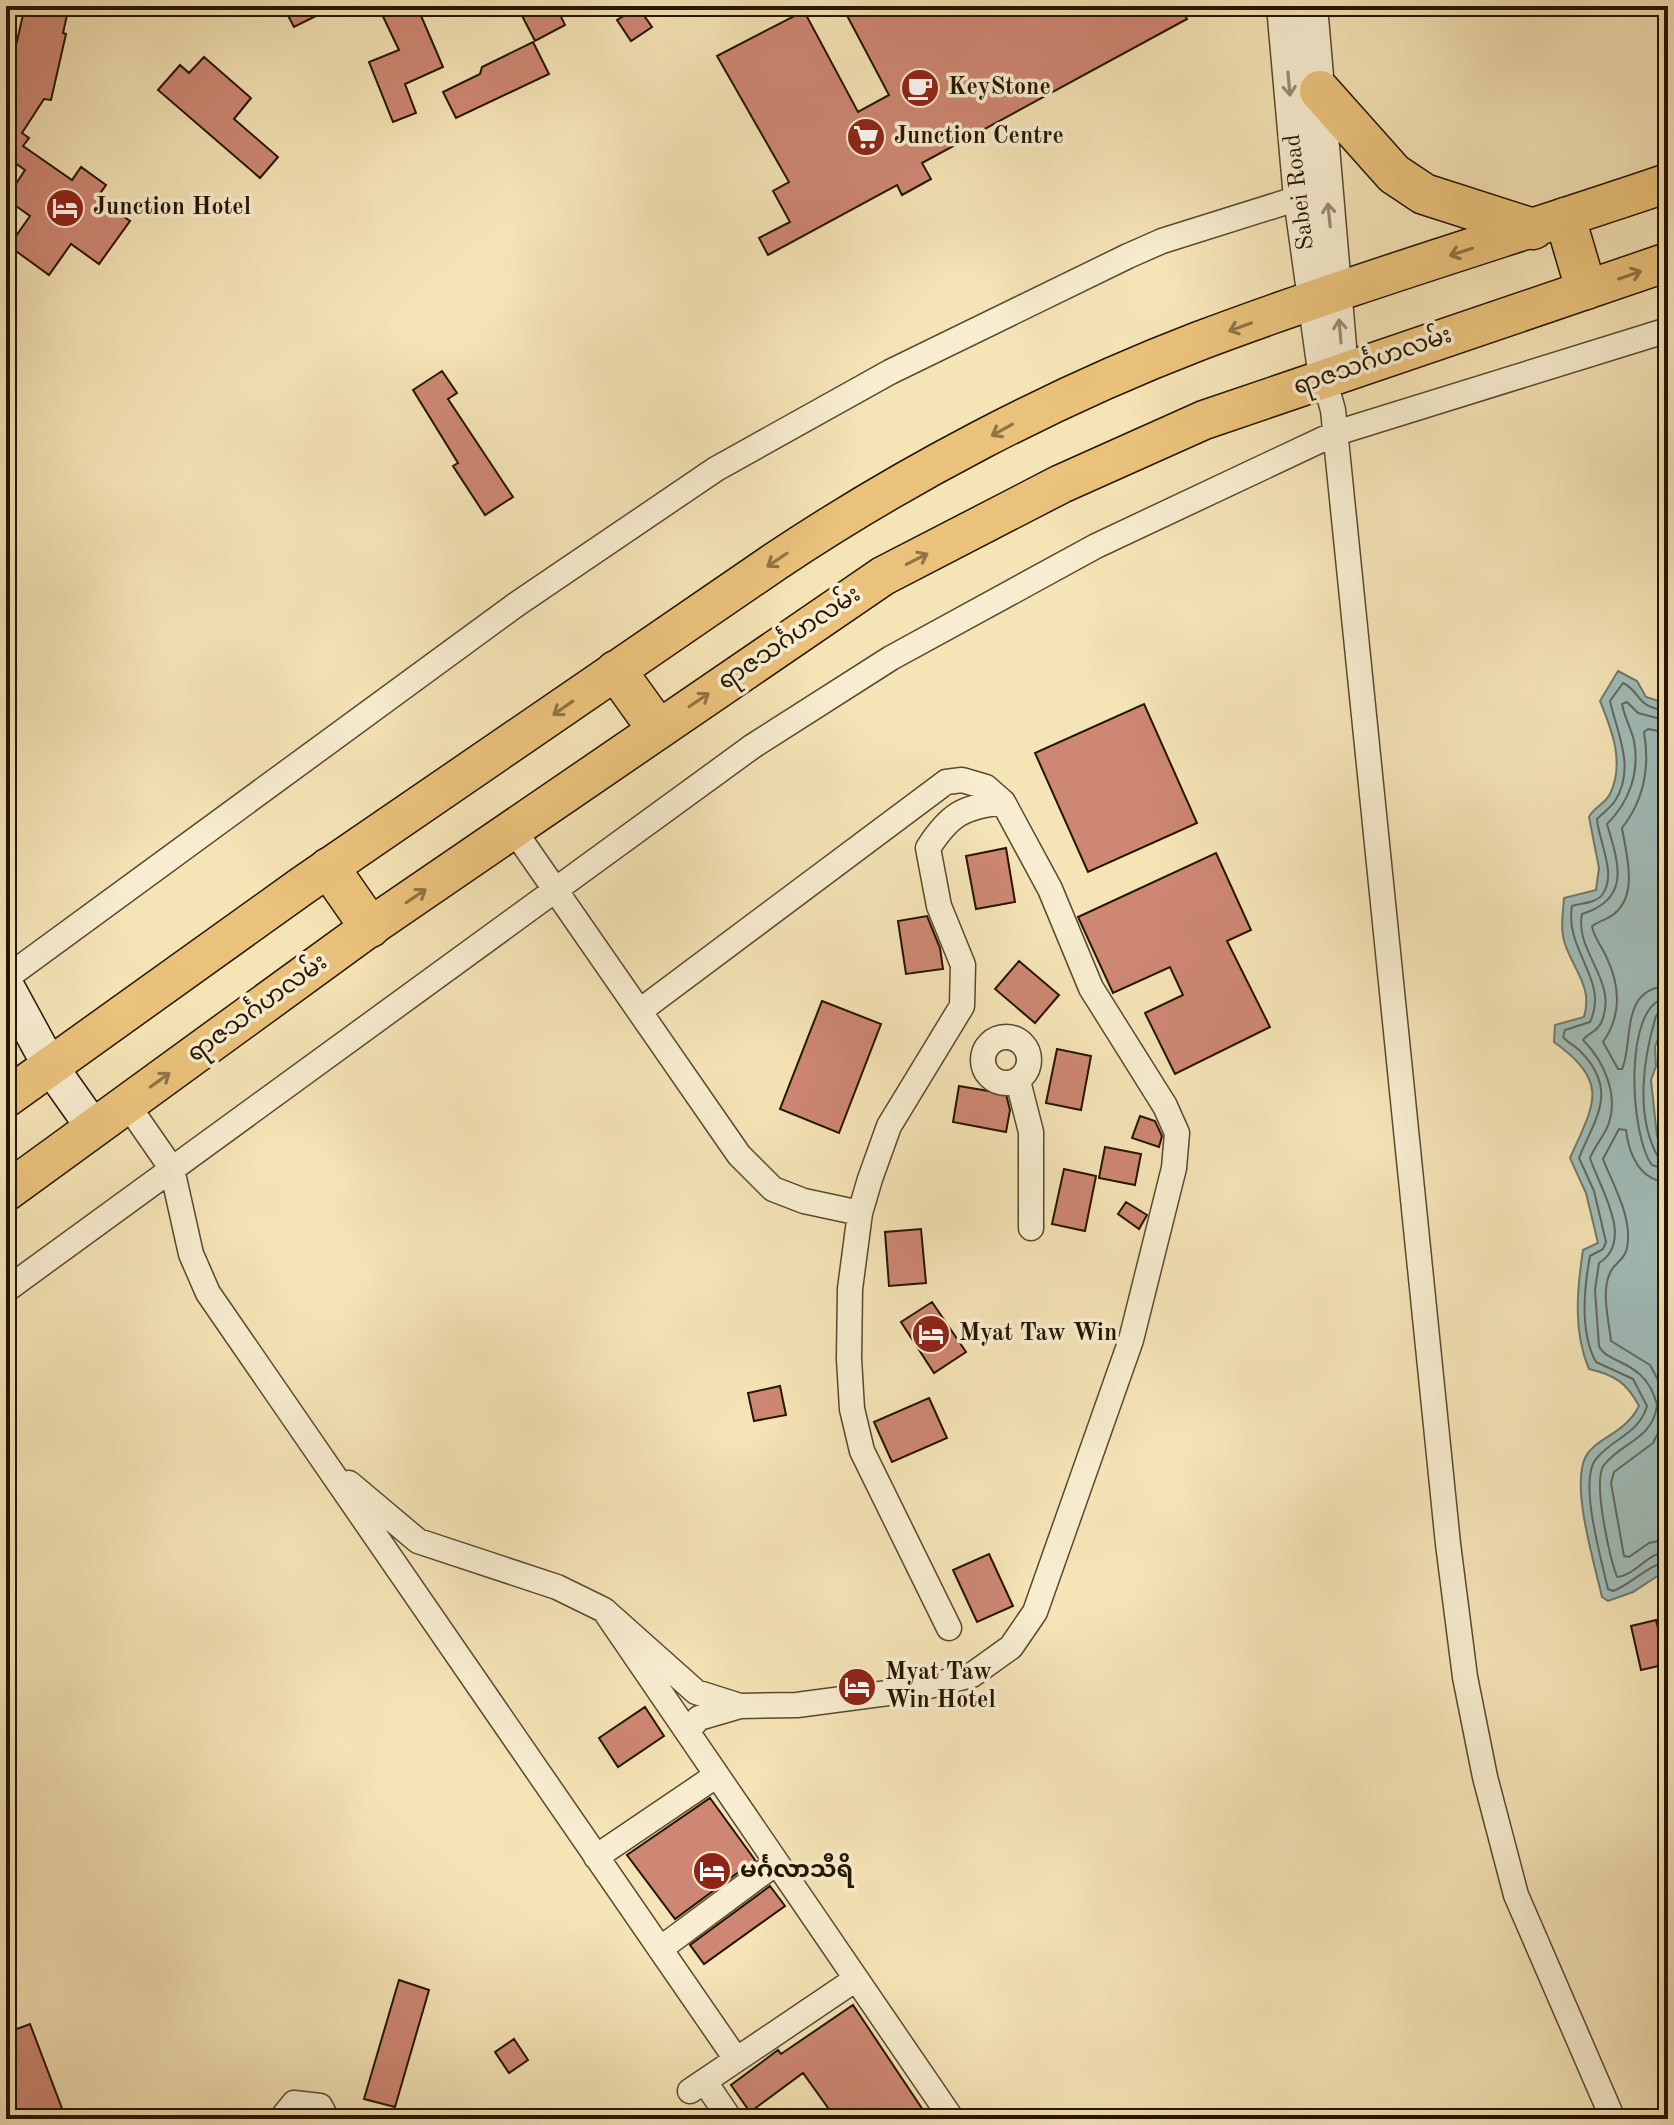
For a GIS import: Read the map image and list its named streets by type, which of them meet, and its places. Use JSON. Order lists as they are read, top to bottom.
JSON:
{
  "streets": {
    "main road": ["ရာဇသင်္ဂဟလမ်း"],
    "street": ["Sabei Road"]
  },
  "crossings": [
    ["Sabei Road", "ရာဇသင်္ဂဟလမ်း"]
  ],
  "places": {
    "cafe": ["KeyStone"],
    "supermarket": ["Junction Centre"],
    "hotel": [
      "Junction Hotel",
      "Myat Taw Win",
      "Myat Taw Win Hotel",
      "မင်္ဂလာသီရိ"
    ]
  }
}
